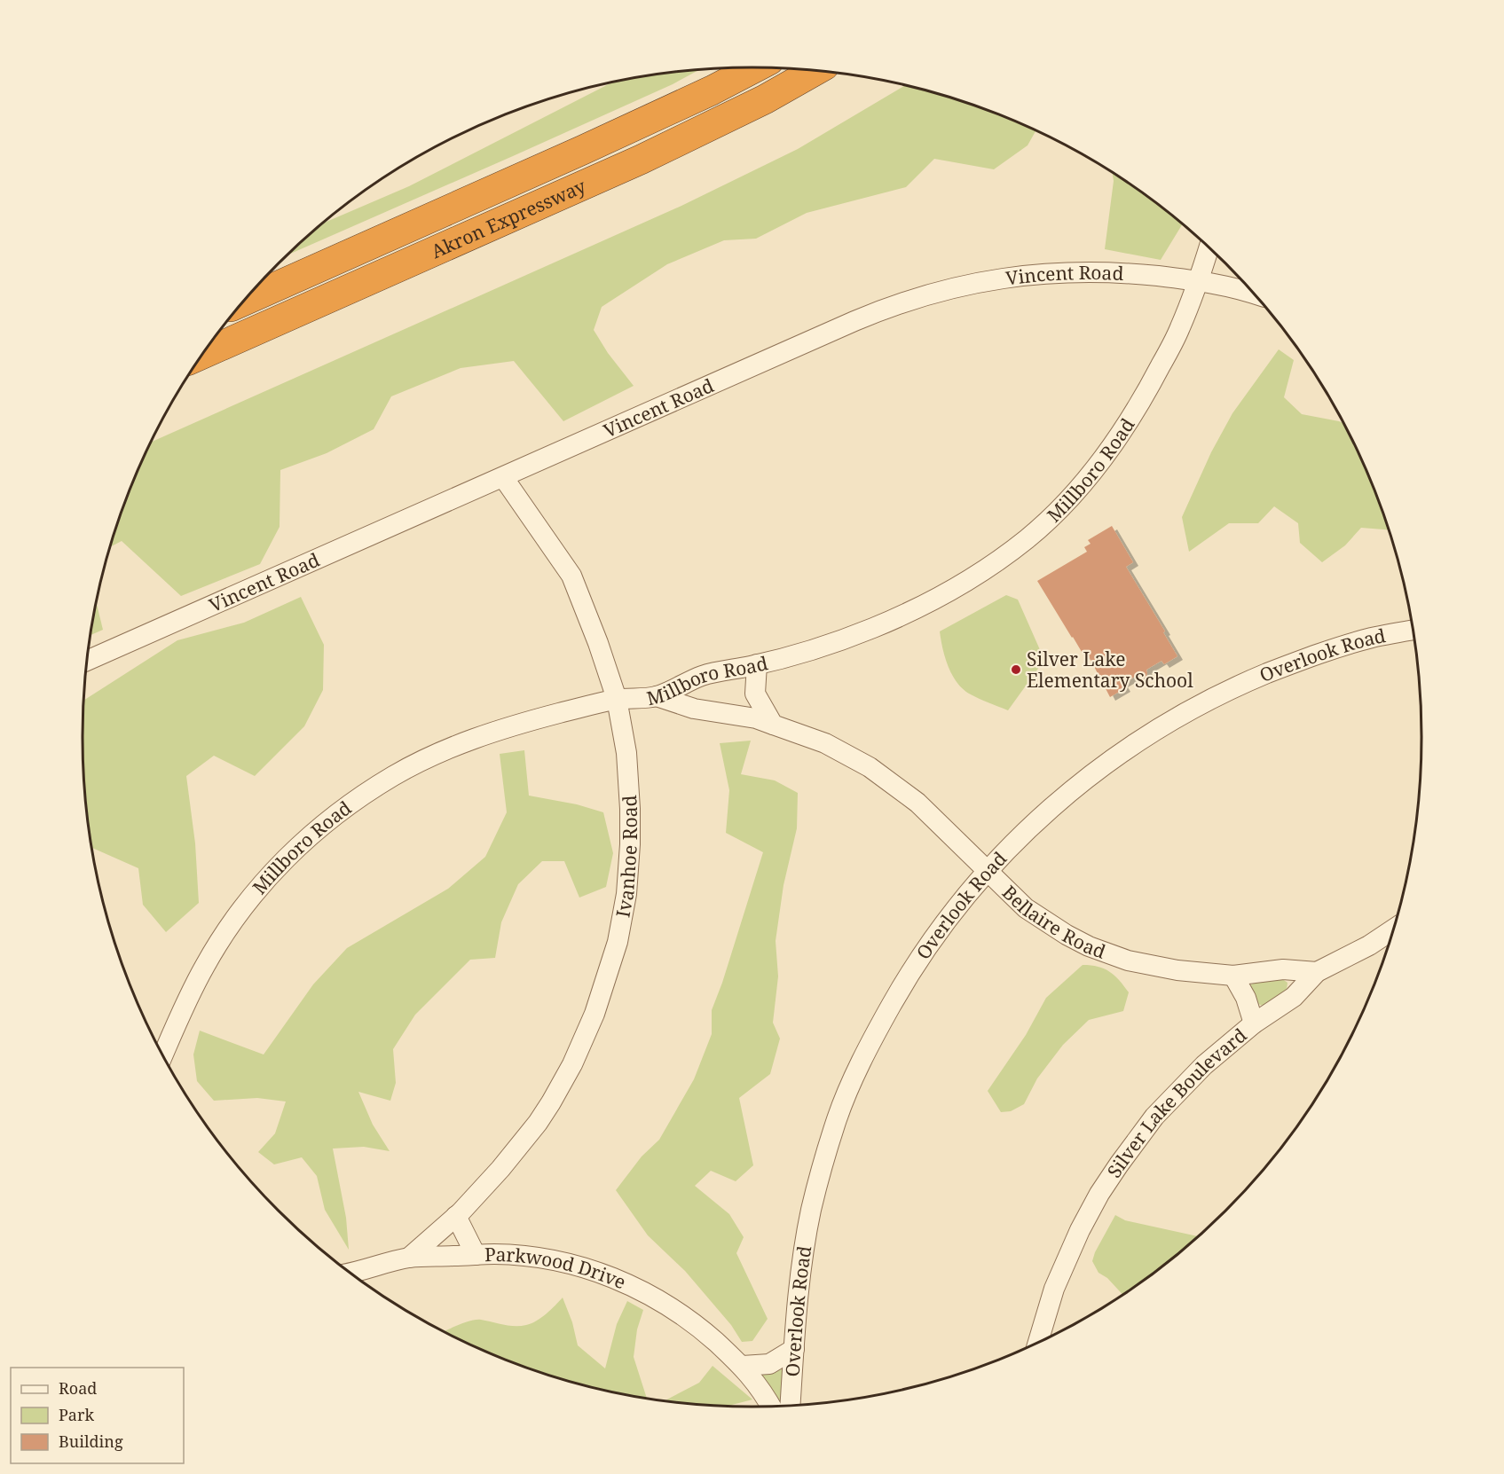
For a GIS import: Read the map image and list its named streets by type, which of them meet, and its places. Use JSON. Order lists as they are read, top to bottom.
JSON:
{
  "streets": {
    "highway": ["Akron Expressway"],
    "street": [
      "Vincent Road",
      "Millboro Road",
      "Overlook Road",
      "Ivanhoe Road",
      "Bellaire Road",
      "Silver Lake Boulevard",
      "Parkwood Drive"
    ]
  },
  "crossings": [
    ["Vincent Road", "Millboro Road"],
    ["Vincent Road", "Ivanhoe Road"],
    ["Millboro Road", "Ivanhoe Road"],
    ["Millboro Road", "Bellaire Road"],
    ["Overlook Road", "Bellaire Road"],
    ["Ivanhoe Road", "Parkwood Drive"],
    ["Bellaire Road", "Silver Lake Boulevard"]
  ],
  "places": ["Silver Lake Elementary School"],
  "legend": ["Road", "Park", "Building"]
}
